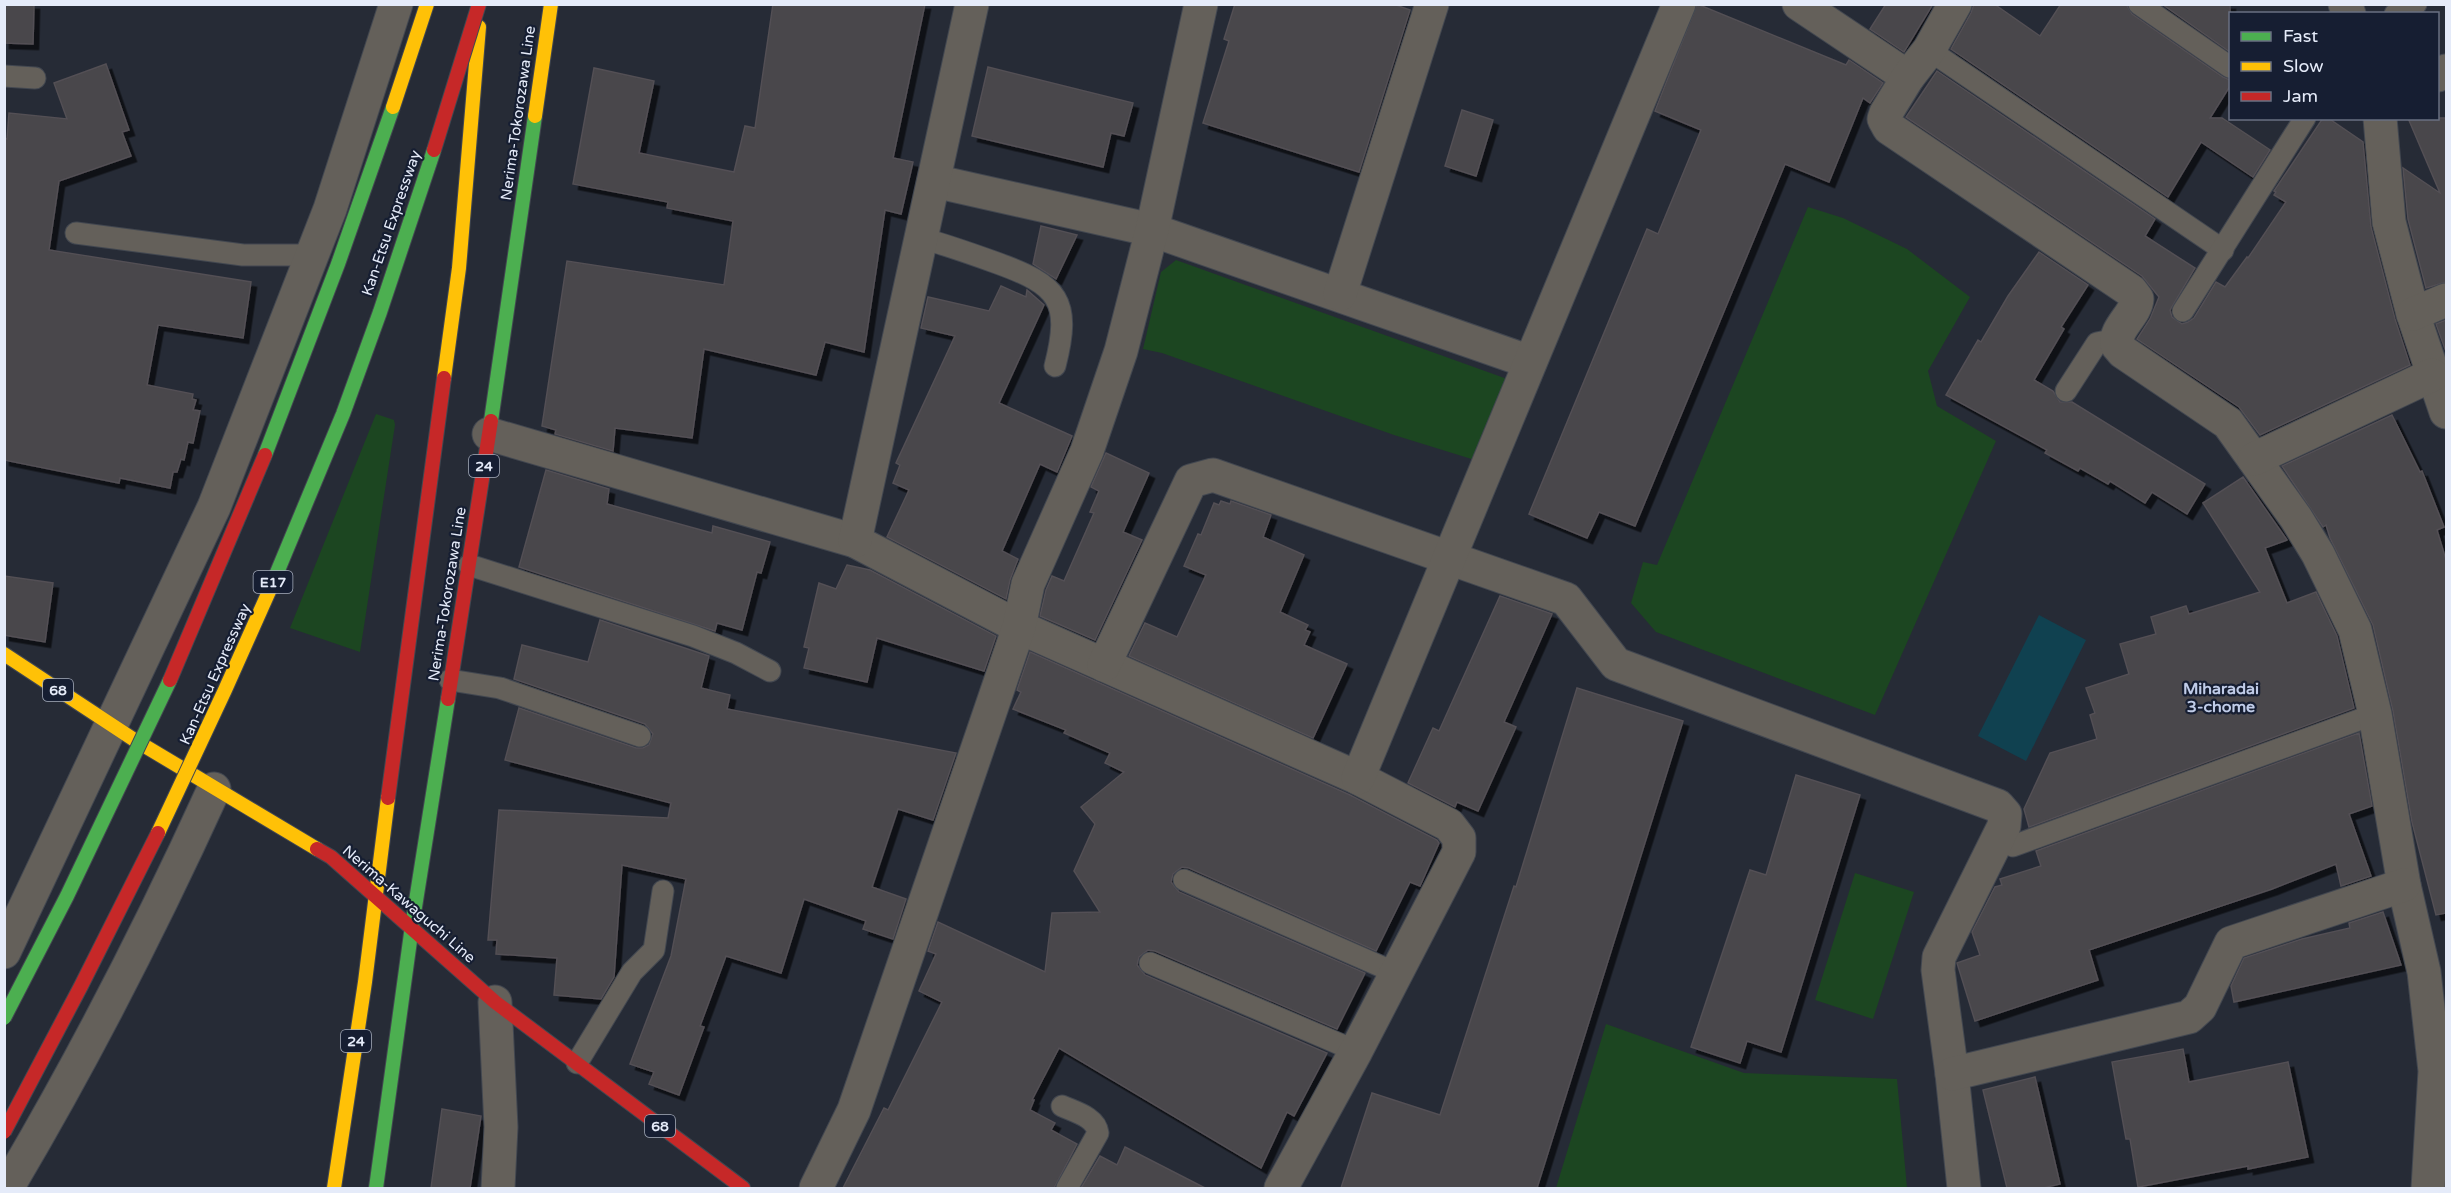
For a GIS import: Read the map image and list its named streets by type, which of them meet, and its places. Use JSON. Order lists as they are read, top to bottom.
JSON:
{
  "streets": {
    "main road": [
      "Nerima-Tokorozawa Line",
      "Kan-Etsu Expressway",
      "24",
      "E17",
      "68",
      "Nerima-Kawaguchi Line"
    ]
  },
  "crossings": [
    ["Nerima-Tokorozawa Line", "Kan-Etsu Expressway"],
    ["Nerima-Tokorozawa Line", "Nerima-Kawaguchi Line"]
  ],
  "districts": ["Miharadai 3-chome"],
  "legend": ["Fast", "Slow", "Jam"]
}
